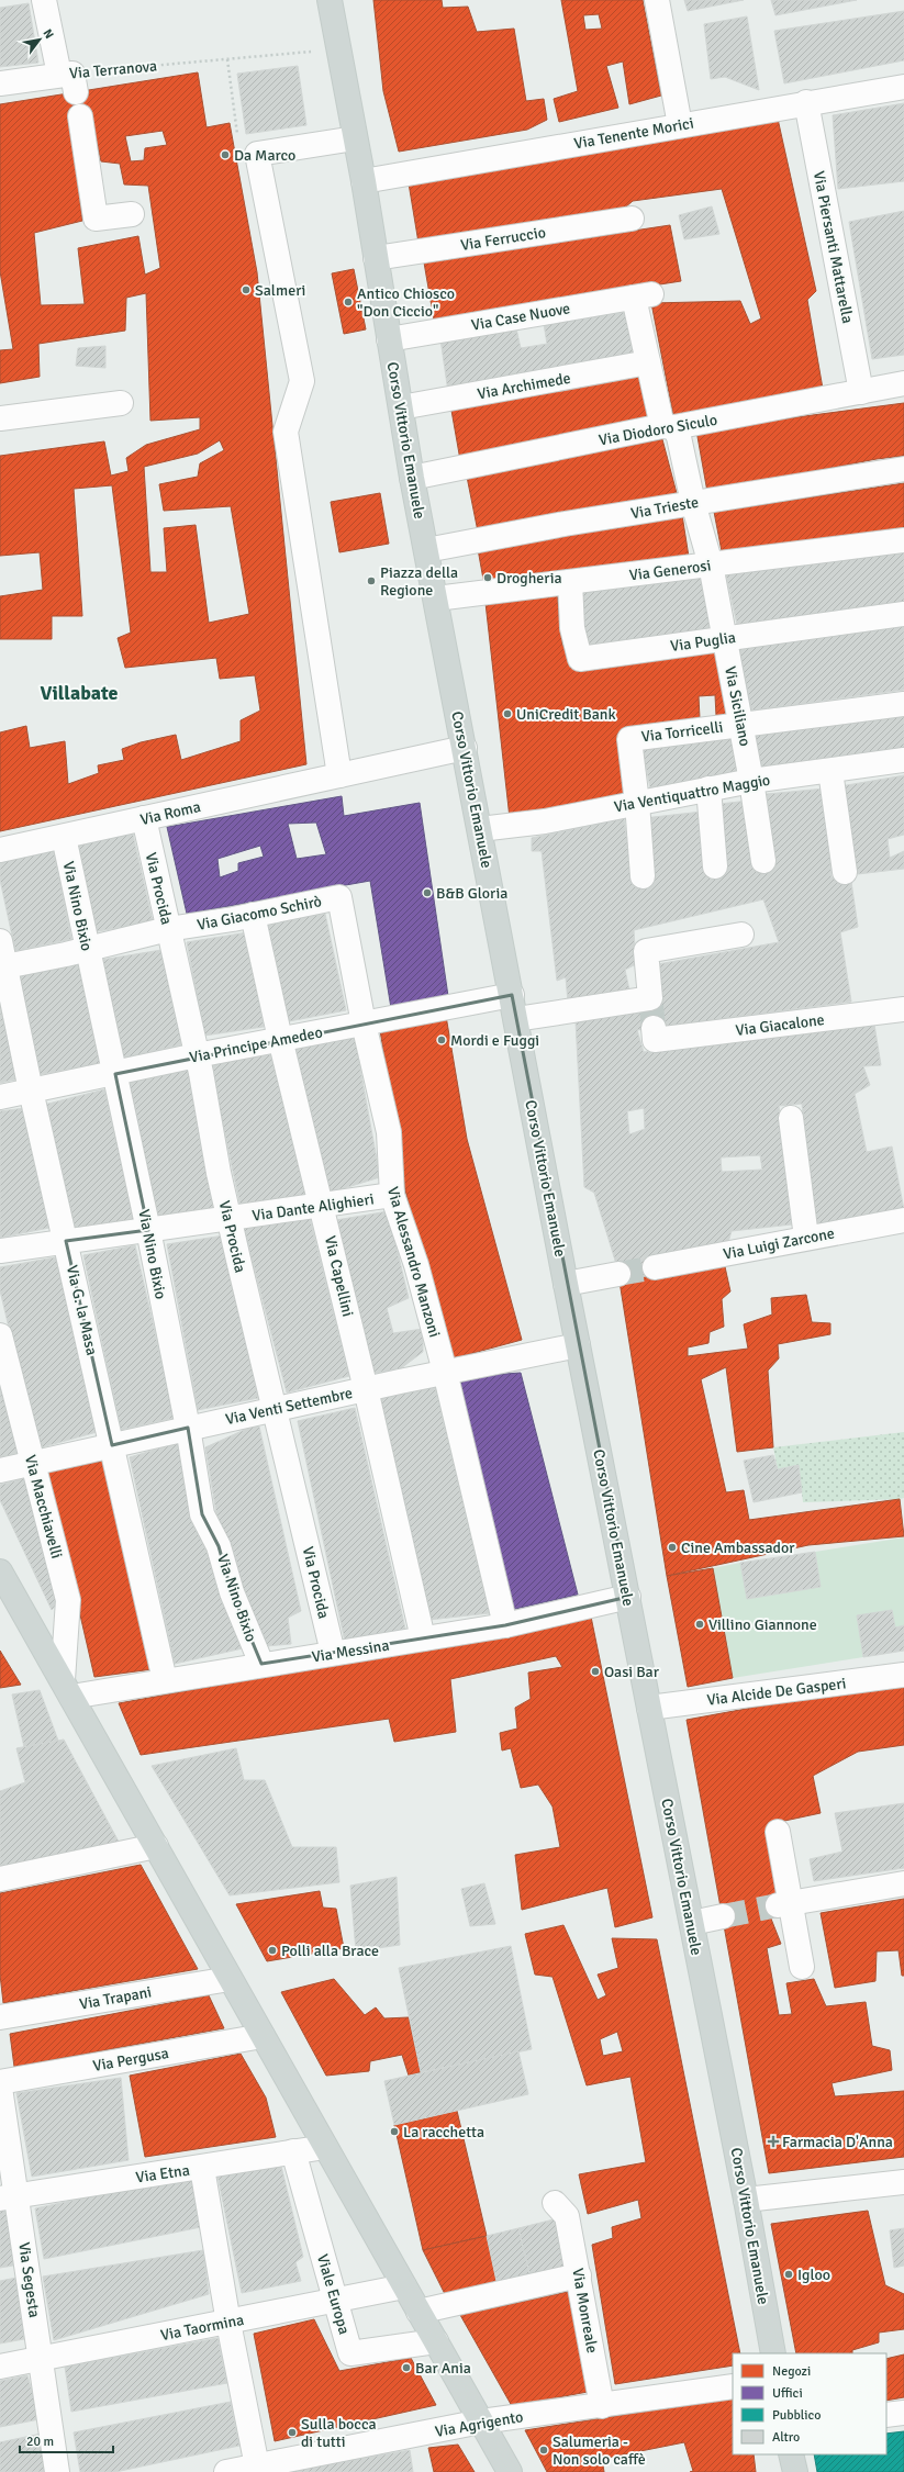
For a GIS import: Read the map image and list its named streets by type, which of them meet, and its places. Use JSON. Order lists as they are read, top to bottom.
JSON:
{
  "streets": {
    "main road": ["Corso Vittorio Emanuele"],
    "street": [
      "Via Terranova",
      "Via Tenente Morici",
      "Via Ferruccio",
      "Via Piersanti Mattarella",
      "Via Case Nuove",
      "Via Archimede",
      "Via Diodoro Siculo",
      "Via Trieste",
      "Via Generosi",
      "Via Puglia",
      "Via Siciliano",
      "Via Torricelli",
      "Via Ventiquattro Maggio",
      "Via Roma",
      "Via Procida",
      "Via Nino Bixio",
      "Via Giacomo Schirò",
      "Via Giacalone",
      "Via Principe Amedeo",
      "Via Dante Alighieri",
      "Via Luigi Zarcone",
      "Via Alessandro Manzoni",
      "Via Capellini",
      "Via G. la Masa",
      "Via Venti Settembre",
      "Via Macchiavelli",
      "Via Messina",
      "Via Alcide De Gasperi",
      "Via Trapani",
      "Via Pergusa",
      "Via Etna",
      "Via Segesta",
      "Viale Europa",
      "Via Monreale",
      "Via Taormina",
      "Via Agrigento"
    ]
  },
  "crossings": [
    ["Via Terranova", "Corso Vittorio Emanuele"],
    ["Via Tenente Morici", "Via Piersanti Mattarella"],
    ["Via Tenente Morici", "Corso Vittorio Emanuele"],
    ["Via Ferruccio", "Corso Vittorio Emanuele"],
    ["Via Piersanti Mattarella", "Via Diodoro Siculo"],
    ["Via Case Nuove", "Corso Vittorio Emanuele"],
    ["Via Case Nuove", "Via Siciliano"],
    ["Via Archimede", "Corso Vittorio Emanuele"],
    ["Via Archimede", "Via Siciliano"],
    ["Via Diodoro Siculo", "Corso Vittorio Emanuele"],
    ["Via Diodoro Siculo", "Via Siciliano"],
    ["Corso Vittorio Emanuele", "Via Trieste"],
    ["Corso Vittorio Emanuele", "Via Generosi"],
    ["Corso Vittorio Emanuele", "Via Ventiquattro Maggio"],
    ["Corso Vittorio Emanuele", "Via Principe Amedeo"],
    ["Corso Vittorio Emanuele", "Via Venti Settembre"],
    ["Corso Vittorio Emanuele", "Via Messina"],
    ["Corso Vittorio Emanuele", "Via Alcide De Gasperi"],
    ["Via Trieste", "Via Siciliano"],
    ["Via Generosi", "Via Puglia"],
    ["Via Generosi", "Via Siciliano"],
    ["Via Puglia", "Via Siciliano"],
    ["Via Siciliano", "Via Torricelli"],
    ["Via Siciliano", "Via Ventiquattro Maggio"],
    ["Via Torricelli", "Via Ventiquattro Maggio"],
    ["Via Roma", "Via Procida"],
    ["Via Roma", "Via Nino Bixio"],
    ["Via Procida", "Via Giacomo Schirò"],
    ["Via Procida", "Via Principe Amedeo"],
    ["Via Procida", "Via Dante Alighieri"],
    ["Via Procida", "Via Venti Settembre"],
    ["Via Procida", "Via Messina"],
    ["Via Nino Bixio", "Via Giacomo Schirò"],
    ["Via Nino Bixio", "Via Principe Amedeo"],
    ["Via Nino Bixio", "Via Dante Alighieri"],
    ["Via Nino Bixio", "Via Venti Settembre"],
    ["Via Nino Bixio", "Via Messina"],
    ["Via Giacomo Schirò", "Via Alessandro Manzoni"],
    ["Via Giacomo Schirò", "Via Capellini"],
    ["Via Giacomo Schirò", "Via G. la Masa"],
    ["Via Principe Amedeo", "Via Alessandro Manzoni"],
    ["Via Principe Amedeo", "Via Capellini"],
    ["Via Principe Amedeo", "Via G. la Masa"],
    ["Via Dante Alighieri", "Via Alessandro Manzoni"],
    ["Via Dante Alighieri", "Via Capellini"],
    ["Via Dante Alighieri", "Via G. la Masa"],
    ["Via Alessandro Manzoni", "Via Venti Settembre"],
    ["Via Alessandro Manzoni", "Via Messina"],
    ["Via Capellini", "Via Venti Settembre"],
    ["Via Capellini", "Via Messina"],
    ["Via G. la Masa", "Via Venti Settembre"],
    ["Via G. la Masa", "Via Messina"],
    ["Via Venti Settembre", "Via Macchiavelli"],
    ["Via Macchiavelli", "Via Messina"],
    ["Via Etna", "Via Segesta"],
    ["Via Etna", "Viale Europa"],
    ["Via Segesta", "Via Taormina"],
    ["Viale Europa", "Via Taormina"],
    ["Via Monreale", "Via Agrigento"]
  ],
  "districts": ["Villabate"],
  "places": {
    "other": [
      "Da Marco",
      "Salmeri",
      "Antico Chiosco \"Don Ciccio\"",
      "Drogheria",
      "Piazza della Regione",
      "UniCredit Bank",
      "B&B Gloria",
      "Mordi e Fuggi",
      "Cine Ambassador",
      "Villino Giannone",
      "Oasi Bar",
      "Polli alla Brace",
      "La racchetta",
      "Igloo",
      "Bar Ania",
      "Sulla bocca di tutti",
      "Salumeria - Non solo caffè"
    ],
    "health": ["Farmacia D'Anna"]
  },
  "legend": [
    "Negozi",
    "Uffici",
    "Pubblico",
    "Altro"
  ],
  "scale_bar": "20 m",
  "north": "top right"
}
